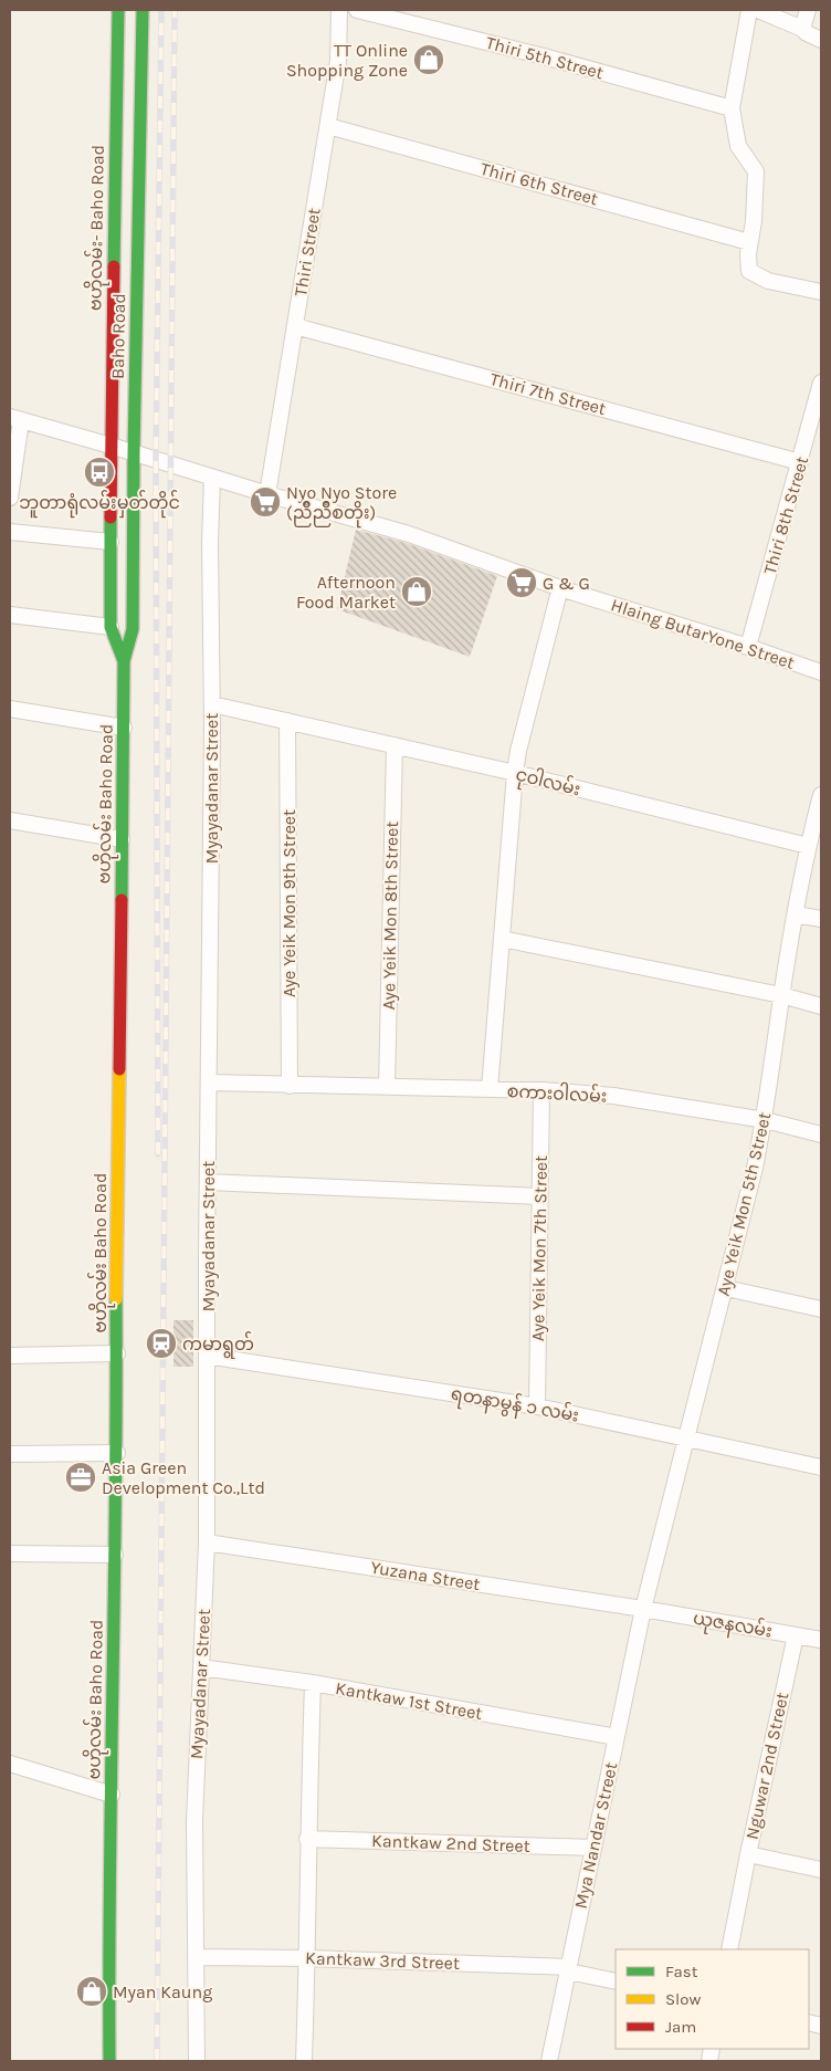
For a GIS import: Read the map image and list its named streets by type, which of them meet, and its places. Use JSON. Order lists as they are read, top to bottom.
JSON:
{
  "streets": {
    "main road": ["ဗဟိုလမ်း- Baho Road", "Baho Road", "ဗဟိုလမ်း Baho Road"],
    "street": [
      "Thiri 5th Street",
      "Thiri 6th Street",
      "Thiri Street",
      "Thiri 7th Street",
      "Thiri 8th Street",
      "Hlaing ButarYone Street",
      "ငုဝါလမ်း",
      "Myayadanar Street",
      "Aye Yeik Mon 9th Street",
      "Aye Yeik Mon 8th Street",
      "စကား၀ါလမ်း",
      "Aye Yeik Mon 5th Street",
      "Aye Yeik Mon 7th Street",
      "ရတနာမွန် ၁ လမ်း",
      "Yuzana Street",
      "ယုဇနလမ်း",
      "Kantkaw 1st Street",
      "Nguwar 2nd Street",
      "Mya Nandar Street",
      "Kantkaw 2nd Street",
      "Kantkaw 3rd Street"
    ]
  },
  "crossings": [
    ["Thiri 6th Street", "Thiri Street"],
    ["ဗဟိုလမ်း- Baho Road", "Hlaing ButarYone Street"],
    ["ဗဟိုလမ်း- Baho Road", "ဗဟိုလမ်း Baho Road"],
    ["Thiri Street", "Thiri 7th Street"],
    ["Thiri Street", "Hlaing ButarYone Street"],
    ["Baho Road", "Hlaing ButarYone Street"],
    ["Baho Road", "ဗဟိုလမ်း Baho Road"],
    ["Thiri 7th Street", "Thiri 8th Street"],
    ["Thiri 8th Street", "Hlaing ButarYone Street"],
    ["Hlaing ButarYone Street", "Myayadanar Street"],
    ["Hlaing ButarYone Street", "ဗဟိုလမ်း Baho Road"],
    ["ငုဝါလမ်း", "Myayadanar Street"],
    ["ငုဝါလမ်း", "Aye Yeik Mon 9th Street"],
    ["ငုဝါလမ်း", "Aye Yeik Mon 8th Street"],
    ["ငုဝါလမ်း", "Aye Yeik Mon 5th Street"],
    ["Myayadanar Street", "စကား၀ါလမ်း"],
    ["Myayadanar Street", "ရတနာမွန် ၁ လမ်း"],
    ["Myayadanar Street", "Yuzana Street"],
    ["Myayadanar Street", "Kantkaw 1st Street"],
    ["Myayadanar Street", "Kantkaw 3rd Street"],
    ["Aye Yeik Mon 9th Street", "စကား၀ါလမ်း"],
    ["Aye Yeik Mon 8th Street", "စကား၀ါလမ်း"],
    ["စကား၀ါလမ်း", "Aye Yeik Mon 5th Street"],
    ["စကား၀ါလမ်း", "Aye Yeik Mon 7th Street"],
    ["Aye Yeik Mon 5th Street", "ရတနာမွန် ၁ လမ်း"],
    ["Aye Yeik Mon 5th Street", "Yuzana Street"],
    ["Aye Yeik Mon 5th Street", "ယုဇနလမ်း"],
    ["Aye Yeik Mon 5th Street", "Mya Nandar Street"],
    ["Aye Yeik Mon 7th Street", "ရတနာမွန် ၁ လမ်း"],
    ["Yuzana Street", "ယုဇနလမ်း"],
    ["Yuzana Street", "Mya Nandar Street"],
    ["ယုဇနလမ်း", "Nguwar 2nd Street"],
    ["ယုဇနလမ်း", "Mya Nandar Street"],
    ["Kantkaw 1st Street", "Mya Nandar Street"],
    ["Mya Nandar Street", "Kantkaw 2nd Street"],
    ["Mya Nandar Street", "Kantkaw 3rd Street"]
  ],
  "places": {
    "shop": ["TT Online Shopping Zone", "Afternoon Food Market", "Myan Kaung"],
    "bus stop": ["ဘူတာရုံလမ်းမှတ်တိုင်"],
    "supermarket": ["Nyo Nyo Store (ညိဳညိဳစတိုး)", "G & G"],
    "station": ["ကမာရွတ်"],
    "office": ["Asia Green Development Co.,Ltd"]
  },
  "legend": ["Fast", "Slow", "Jam"]
}
